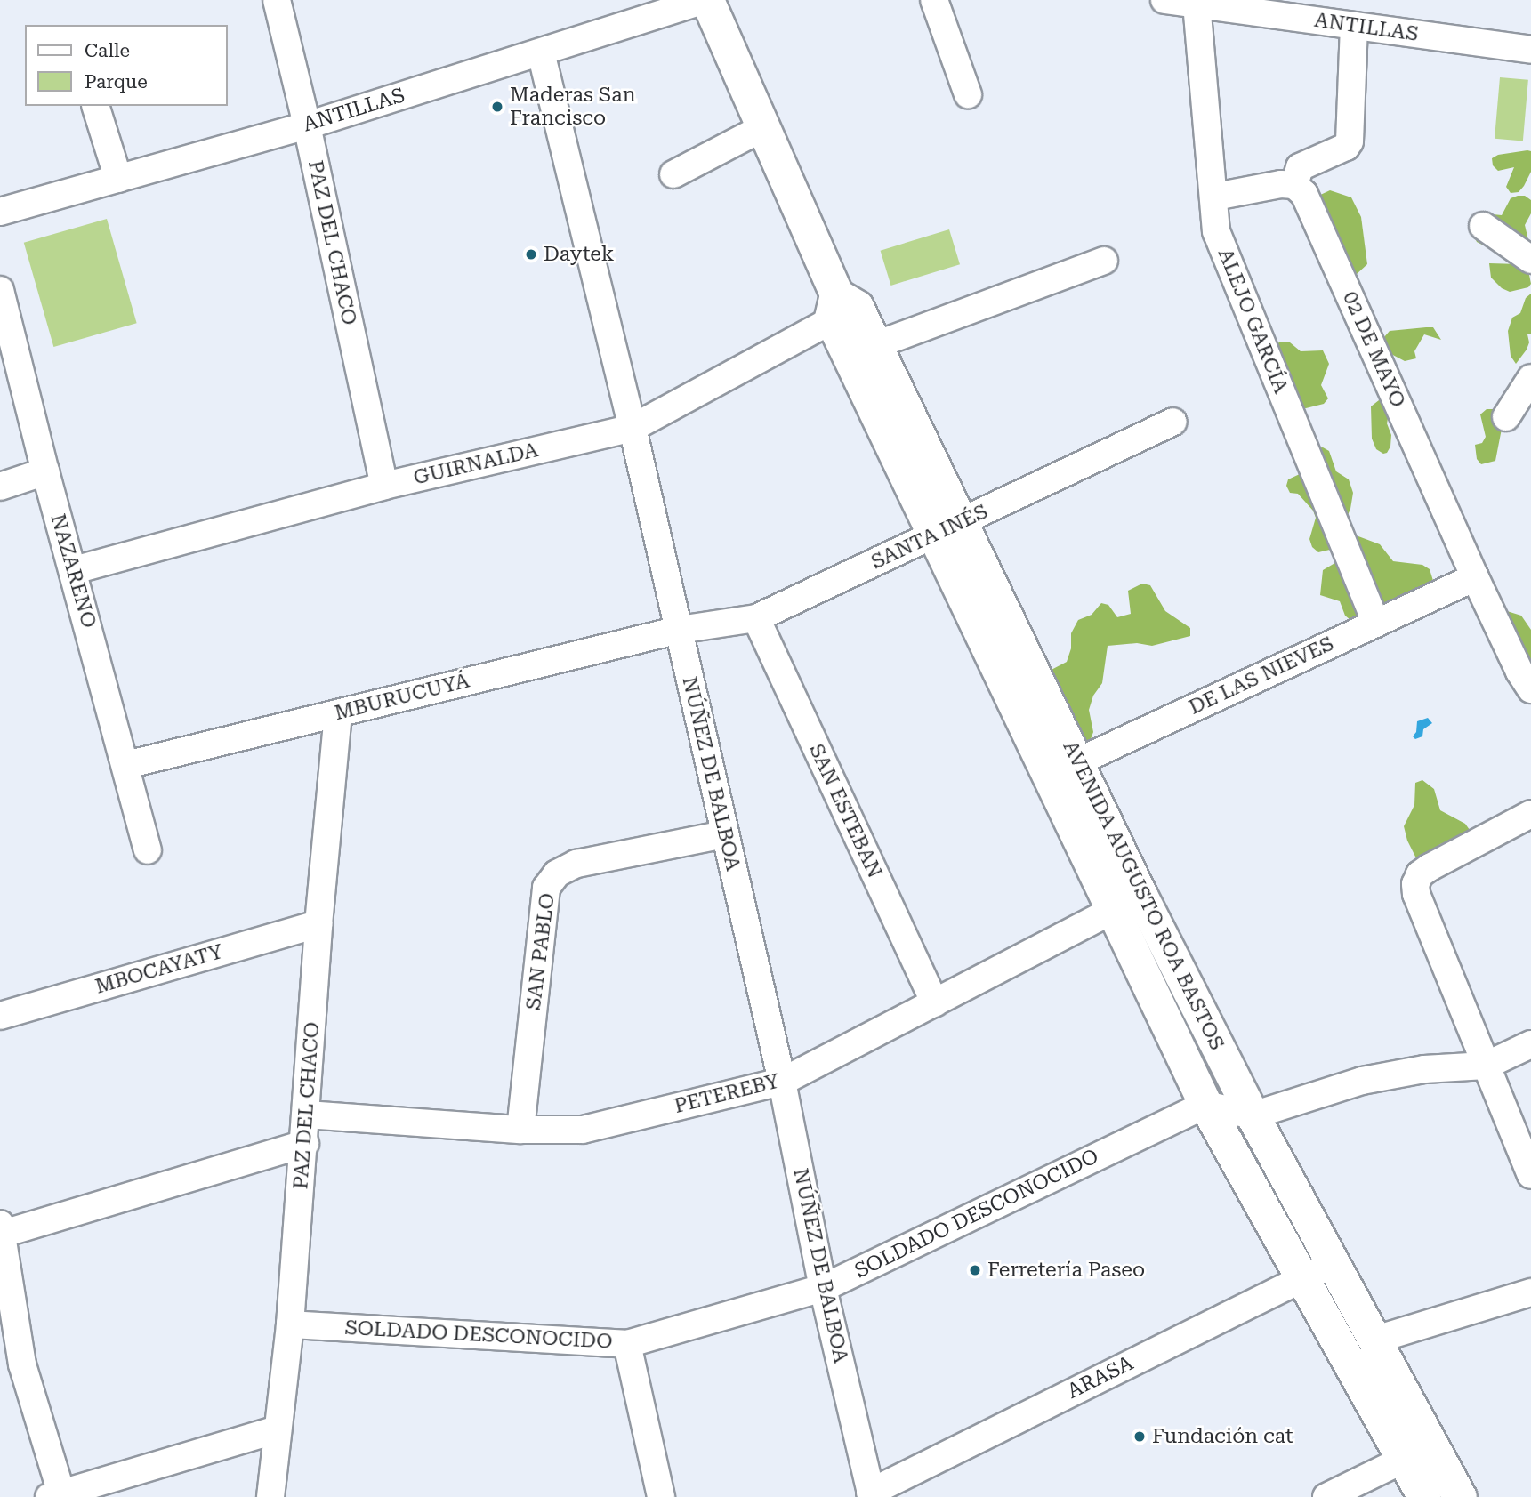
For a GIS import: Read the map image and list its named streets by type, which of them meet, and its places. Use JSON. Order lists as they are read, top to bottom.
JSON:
{
  "streets": {
    "main road": ["AVENIDA AUGUSTO ROA BASTOS"],
    "street": [
      "ANTILLAS",
      "PAZ DEL CHACO",
      "ALEJO GARCÍA",
      "02 DE MAYO",
      "GUIRNALDA",
      "SANTA INÉS",
      "NAZARENO",
      "DE LAS NIEVES",
      "MBURUCUYÁ",
      "NÚÑEZ DE BALBOA",
      "SAN ESTEBAN",
      "SAN PABLO",
      "MBOCAYATY",
      "PETEREBY",
      "SOLDADO DESCONOCIDO",
      "ARASA"
    ]
  },
  "crossings": [
    ["ANTILLAS", "PAZ DEL CHACO"],
    ["ANTILLAS", "ALEJO GARCÍA"],
    ["ANTILLAS", "NÚÑEZ DE BALBOA"],
    ["ANTILLAS", "AVENIDA AUGUSTO ROA BASTOS"],
    ["PAZ DEL CHACO", "GUIRNALDA"],
    ["PAZ DEL CHACO", "MBURUCUYÁ"],
    ["PAZ DEL CHACO", "MBOCAYATY"],
    ["PAZ DEL CHACO", "PETEREBY"],
    ["PAZ DEL CHACO", "SOLDADO DESCONOCIDO"],
    ["ALEJO GARCÍA", "DE LAS NIEVES"],
    ["02 DE MAYO", "DE LAS NIEVES"],
    ["GUIRNALDA", "NAZARENO"],
    ["GUIRNALDA", "NÚÑEZ DE BALBOA"],
    ["GUIRNALDA", "AVENIDA AUGUSTO ROA BASTOS"],
    ["SANTA INÉS", "MBURUCUYÁ"],
    ["SANTA INÉS", "NÚÑEZ DE BALBOA"],
    ["SANTA INÉS", "SAN ESTEBAN"],
    ["SANTA INÉS", "AVENIDA AUGUSTO ROA BASTOS"],
    ["NAZARENO", "MBURUCUYÁ"],
    ["DE LAS NIEVES", "AVENIDA AUGUSTO ROA BASTOS"],
    ["MBURUCUYÁ", "NÚÑEZ DE BALBOA"],
    ["NÚÑEZ DE BALBOA", "SAN PABLO"],
    ["NÚÑEZ DE BALBOA", "PETEREBY"],
    ["NÚÑEZ DE BALBOA", "SOLDADO DESCONOCIDO"],
    ["NÚÑEZ DE BALBOA", "ARASA"],
    ["SAN ESTEBAN", "PETEREBY"],
    ["AVENIDA AUGUSTO ROA BASTOS", "PETEREBY"],
    ["AVENIDA AUGUSTO ROA BASTOS", "SOLDADO DESCONOCIDO"],
    ["AVENIDA AUGUSTO ROA BASTOS", "ARASA"],
    ["SAN PABLO", "PETEREBY"]
  ],
  "places": [
    "Maderas San Francisco",
    "Daytek",
    "Ferretería Paseo",
    "Fundación cat"
  ],
  "legend": ["Calle", "Parque"]
}
